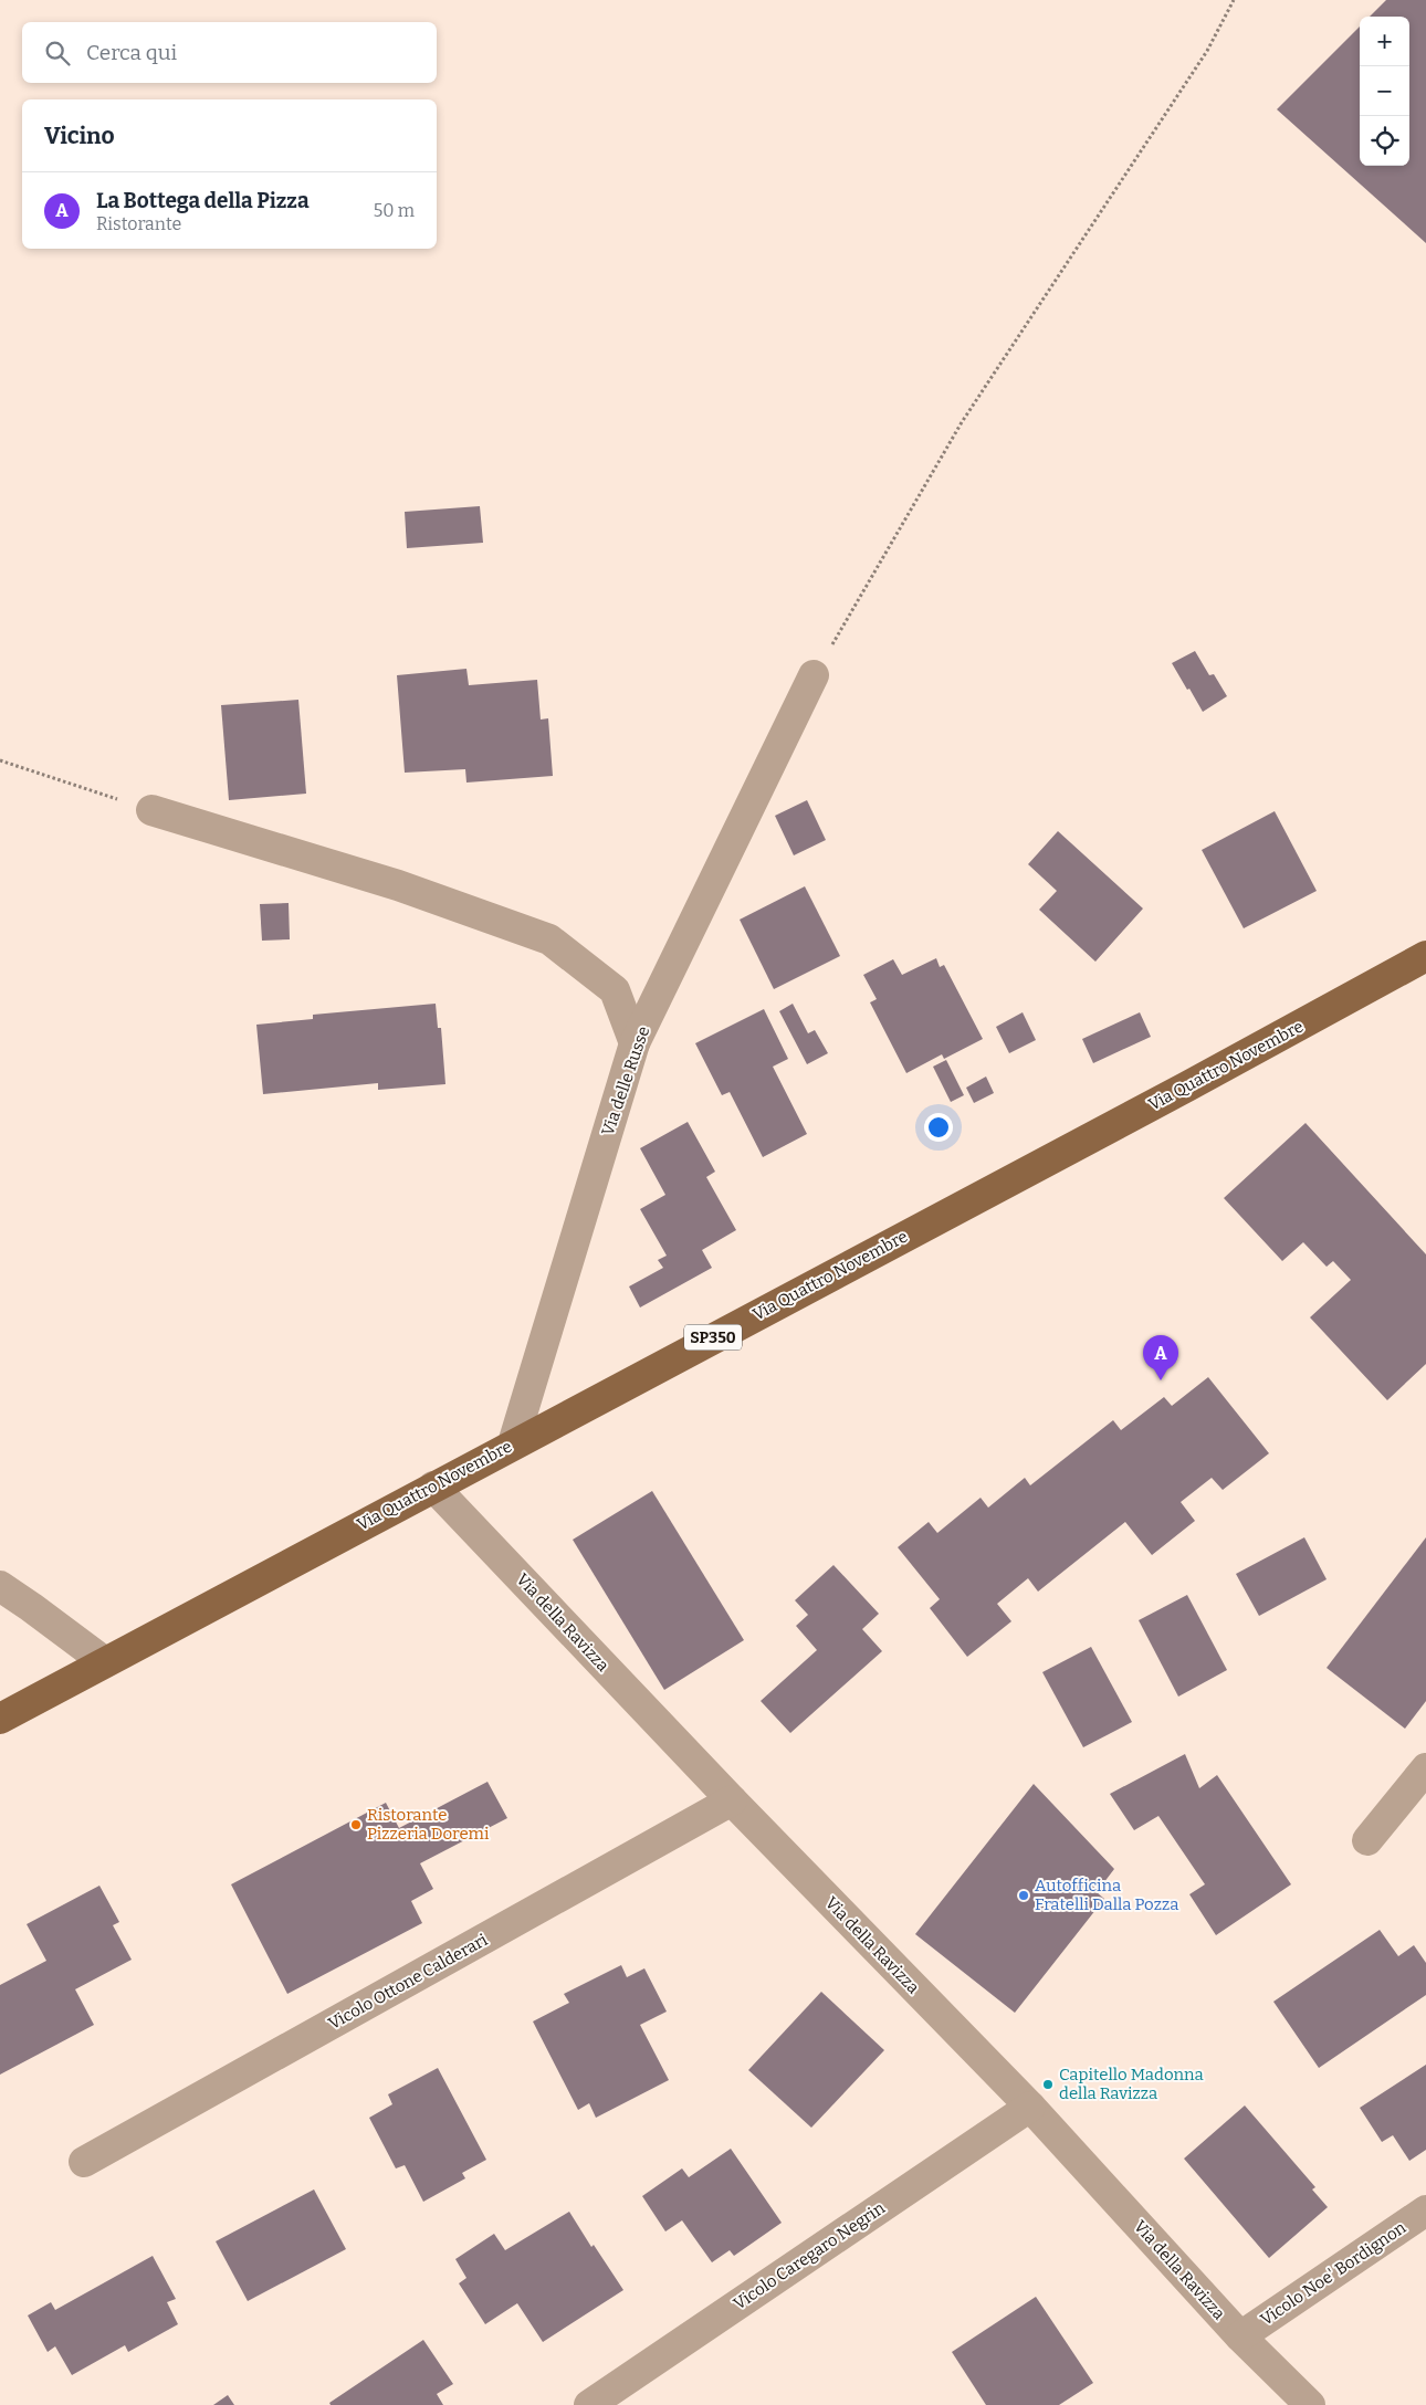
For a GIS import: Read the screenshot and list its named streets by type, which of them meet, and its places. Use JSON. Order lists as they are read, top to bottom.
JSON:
{
  "streets": {
    "main road": ["Via Quattro Novembre", "SP350"],
    "street": [
      "Via delle Russe",
      "Via della Ravizza",
      "Vicolo Ottone Calderari",
      "Vicolo Caregaro Negrin",
      "Vicolo Noe' Bordignon"
    ]
  },
  "crossings": [
    ["Via Quattro Novembre", "Via delle Russe"],
    ["Via Quattro Novembre", "Via della Ravizza"],
    ["Via della Ravizza", "Vicolo Ottone Calderari"],
    ["Via della Ravizza", "Vicolo Caregaro Negrin"],
    ["Via della Ravizza", "Vicolo Noe' Bordignon"]
  ],
  "places": ["Ristorante Pizzeria Doremi", "Autofficina Fratelli Dalla Pozza", "Capitello Madonna della Ravizza"],
  "page": {
    "map_buttons": ["+", "−"],
    "search": "Cerca qui",
    "heading": "Vicino",
    "list": [
      {
        "mark": "A",
        "name": "La Bottega della Pizza",
        "note": "Ristorante",
        "value": "50 m"
      }
    ],
    "pins": "A"
  }
}
